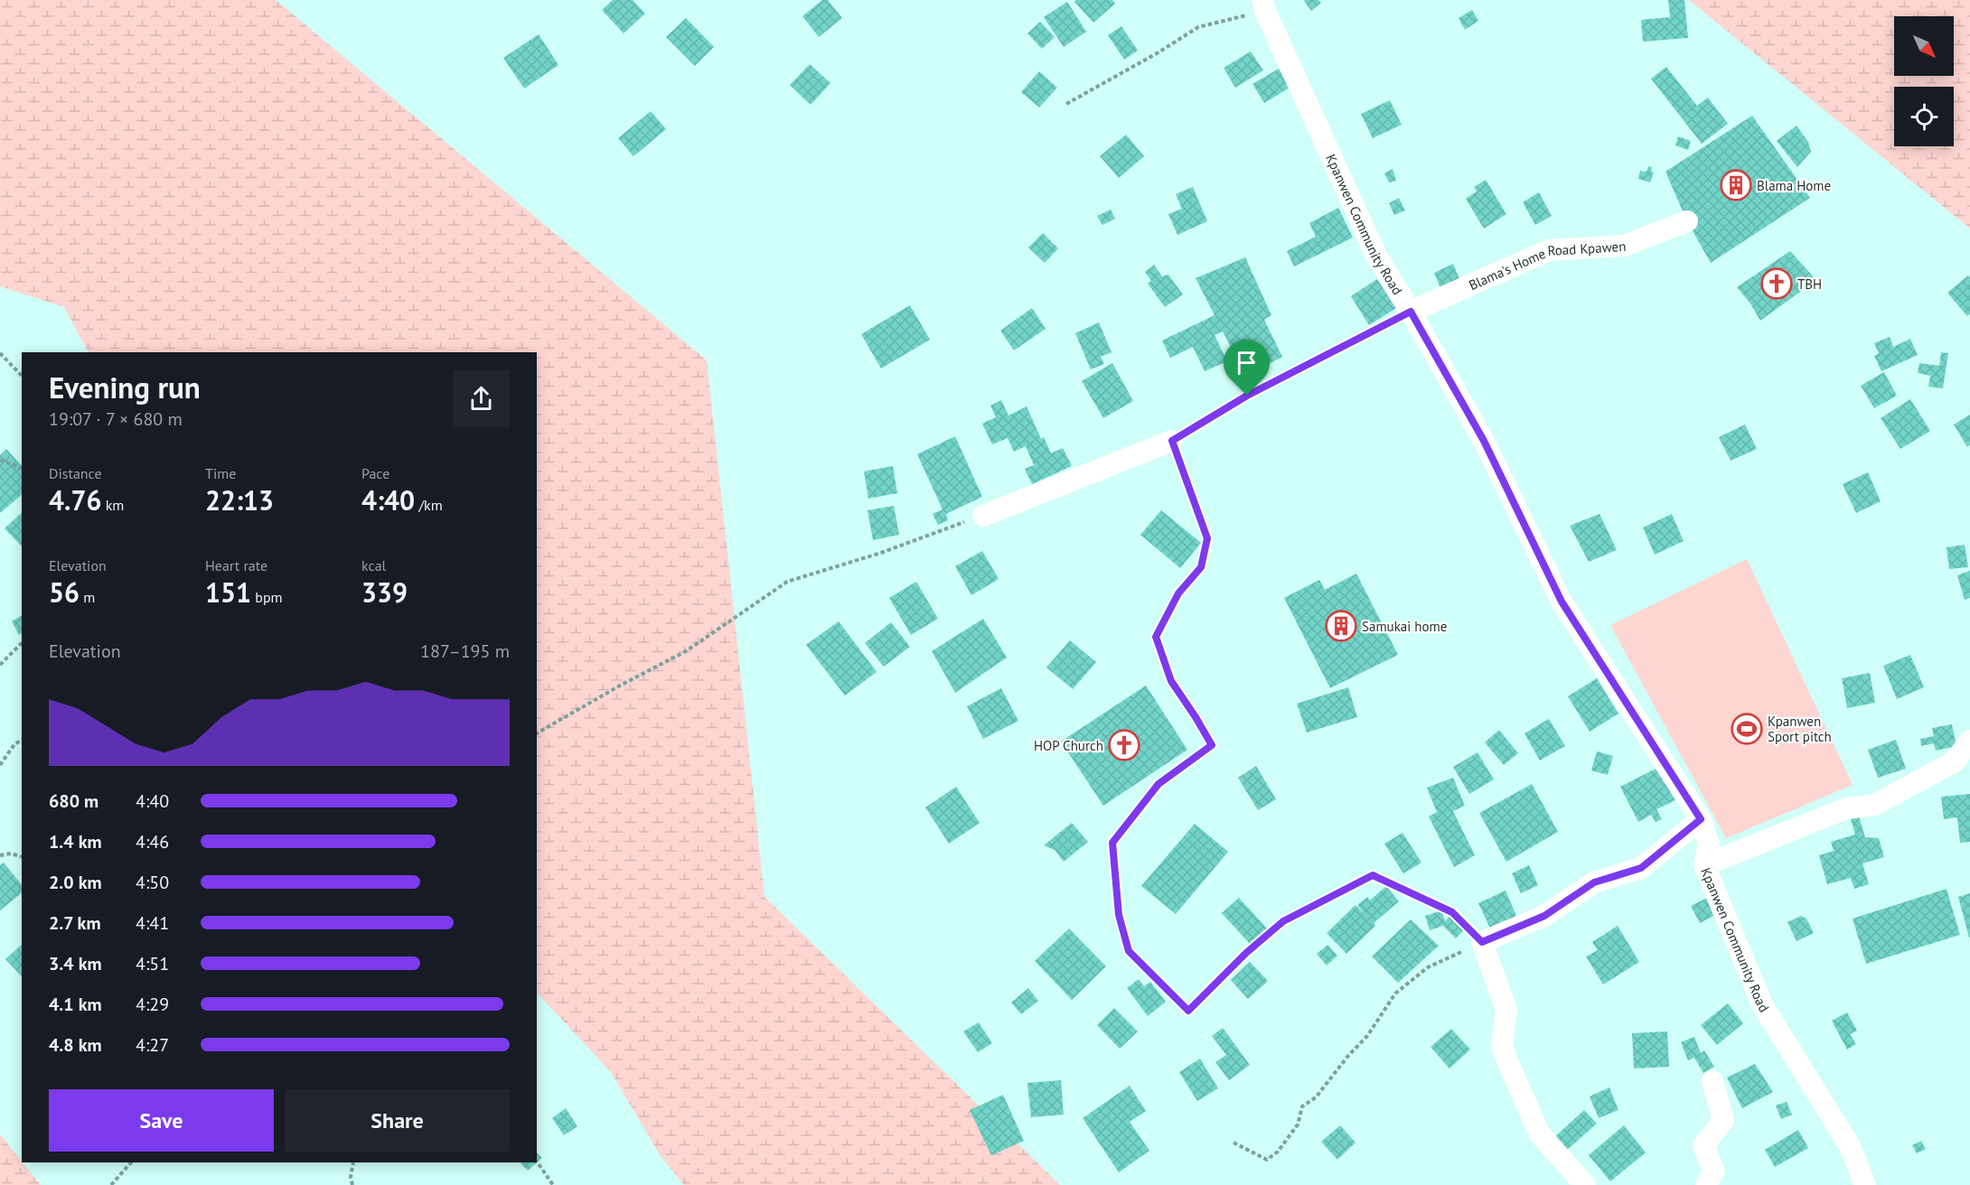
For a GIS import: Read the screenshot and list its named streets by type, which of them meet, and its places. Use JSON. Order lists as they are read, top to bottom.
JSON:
{
  "streets": {
    "street": ["Kpanwen Community Road", "Blama's Home Road Kpawen"]
  },
  "crossings": [
    ["Kpanwen Community Road", "Blama's Home Road Kpawen"]
  ],
  "places": {
    "building": ["Blama Home", "Samukai home"],
    "church": ["TBH", "HOP Church"],
    "sports": ["Kpanwen Sport pitch"]
  },
  "north": "bottom right",
  "page": {
    "heading": ["Evening run", "19:07 · 7 × 680 m"],
    "stats": [
      ["Distance", "4.76 km"],
      ["Time", "22:13"],
      ["Pace", "4:40 /km"],
      ["Elevation", "56 m"],
      ["Heart rate", "151 bpm"],
      ["kcal", "339"]
    ],
    "chart": ["Elevation", "187–195 m"],
    "list": [
      {
        "name": "680 m",
        "note": "4:40"
      },
      {
        "name": "1.4 km",
        "note": "4:46"
      },
      {
        "name": "2.0 km",
        "note": "4:50"
      },
      {
        "name": "2.7 km",
        "note": "4:41"
      },
      {
        "name": "3.4 km",
        "note": "4:51"
      },
      {
        "name": "4.1 km",
        "note": "4:29"
      },
      {
        "name": "4.8 km",
        "note": "4:27"
      }
    ],
    "buttons": ["Save", "Share"]
  }
}
